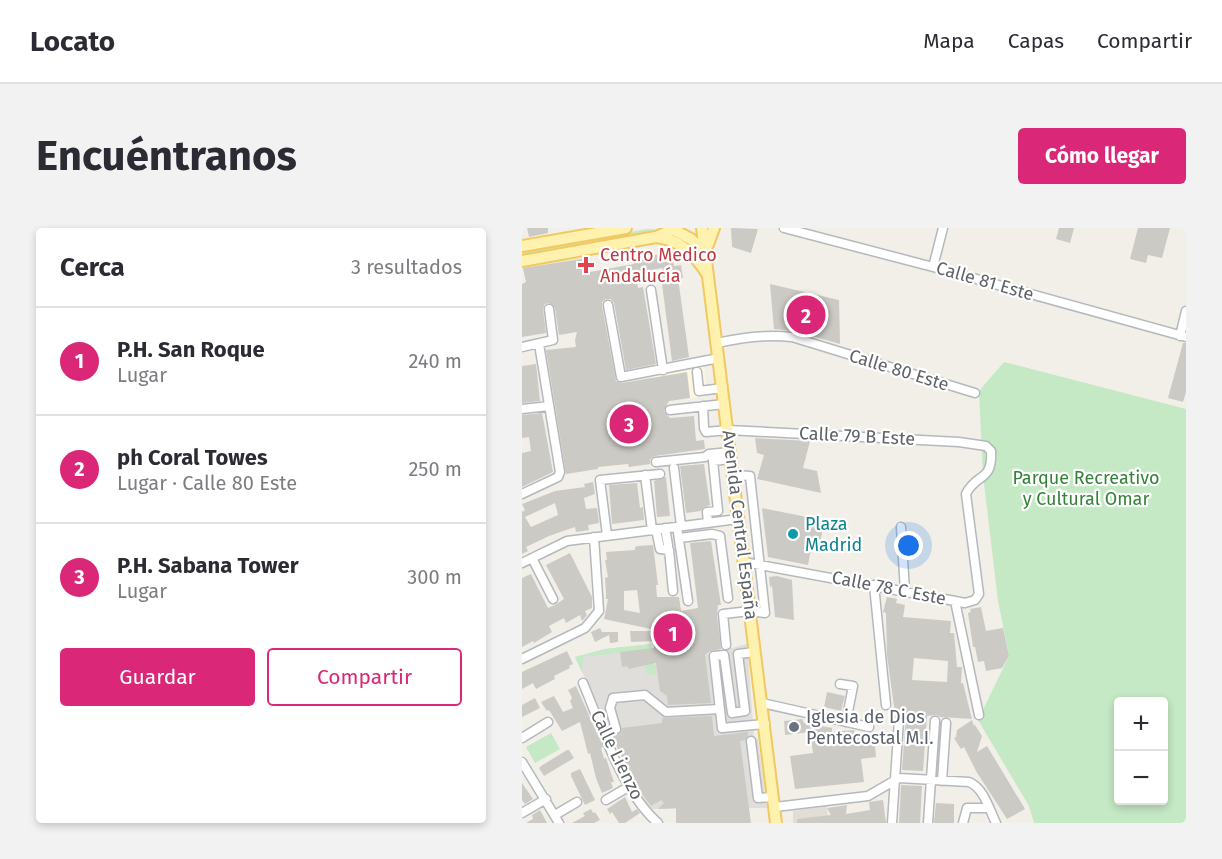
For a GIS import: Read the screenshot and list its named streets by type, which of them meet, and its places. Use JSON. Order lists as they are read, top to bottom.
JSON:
{
  "streets": {
    "main road": ["Avenida Central España"],
    "street": [
      "Calle 81 Este",
      "Calle 80 Este",
      "Calle 79 B Este",
      "Calle 78 C Este",
      "Calle Lienzo"
    ]
  },
  "crossings": [
    ["Calle 80 Este", "Avenida Central España"],
    ["Calle 79 B Este", "Avenida Central España"],
    ["Calle 79 B Este", "Calle 78 C Este"],
    ["Avenida Central España", "Calle 78 C Este"]
  ],
  "parks": ["Parque Recreativo y Cultural Omar"],
  "places": {
    "health": ["Centro Medico Andalucía"],
    "other": ["Plaza Madrid", "Iglesia de Dios Pentecostal M.I."]
  },
  "page": {
    "header": "Locato",
    "nav": ["Mapa", "Capas", "Compartir"],
    "buttons": [
      "Cómo llegar",
      ["Guardar", "Compartir"]
    ],
    "title": "Encuéntranos",
    "heading": ["Cerca", "3 resultados"],
    "pins": ["2", "3", "1"],
    "list": [
      {
        "mark": "1",
        "name": "P.H. San Roque",
        "note": "Lugar",
        "value": "240 m"
      },
      {
        "mark": "2",
        "name": "ph Coral Towes",
        "note": "Lugar · Calle 80 Este",
        "value": "250 m"
      },
      {
        "mark": "3",
        "name": "P.H. Sabana Tower",
        "note": "Lugar",
        "value": "300 m"
      }
    ],
    "map_buttons": ["+", "−"]
  }
}
